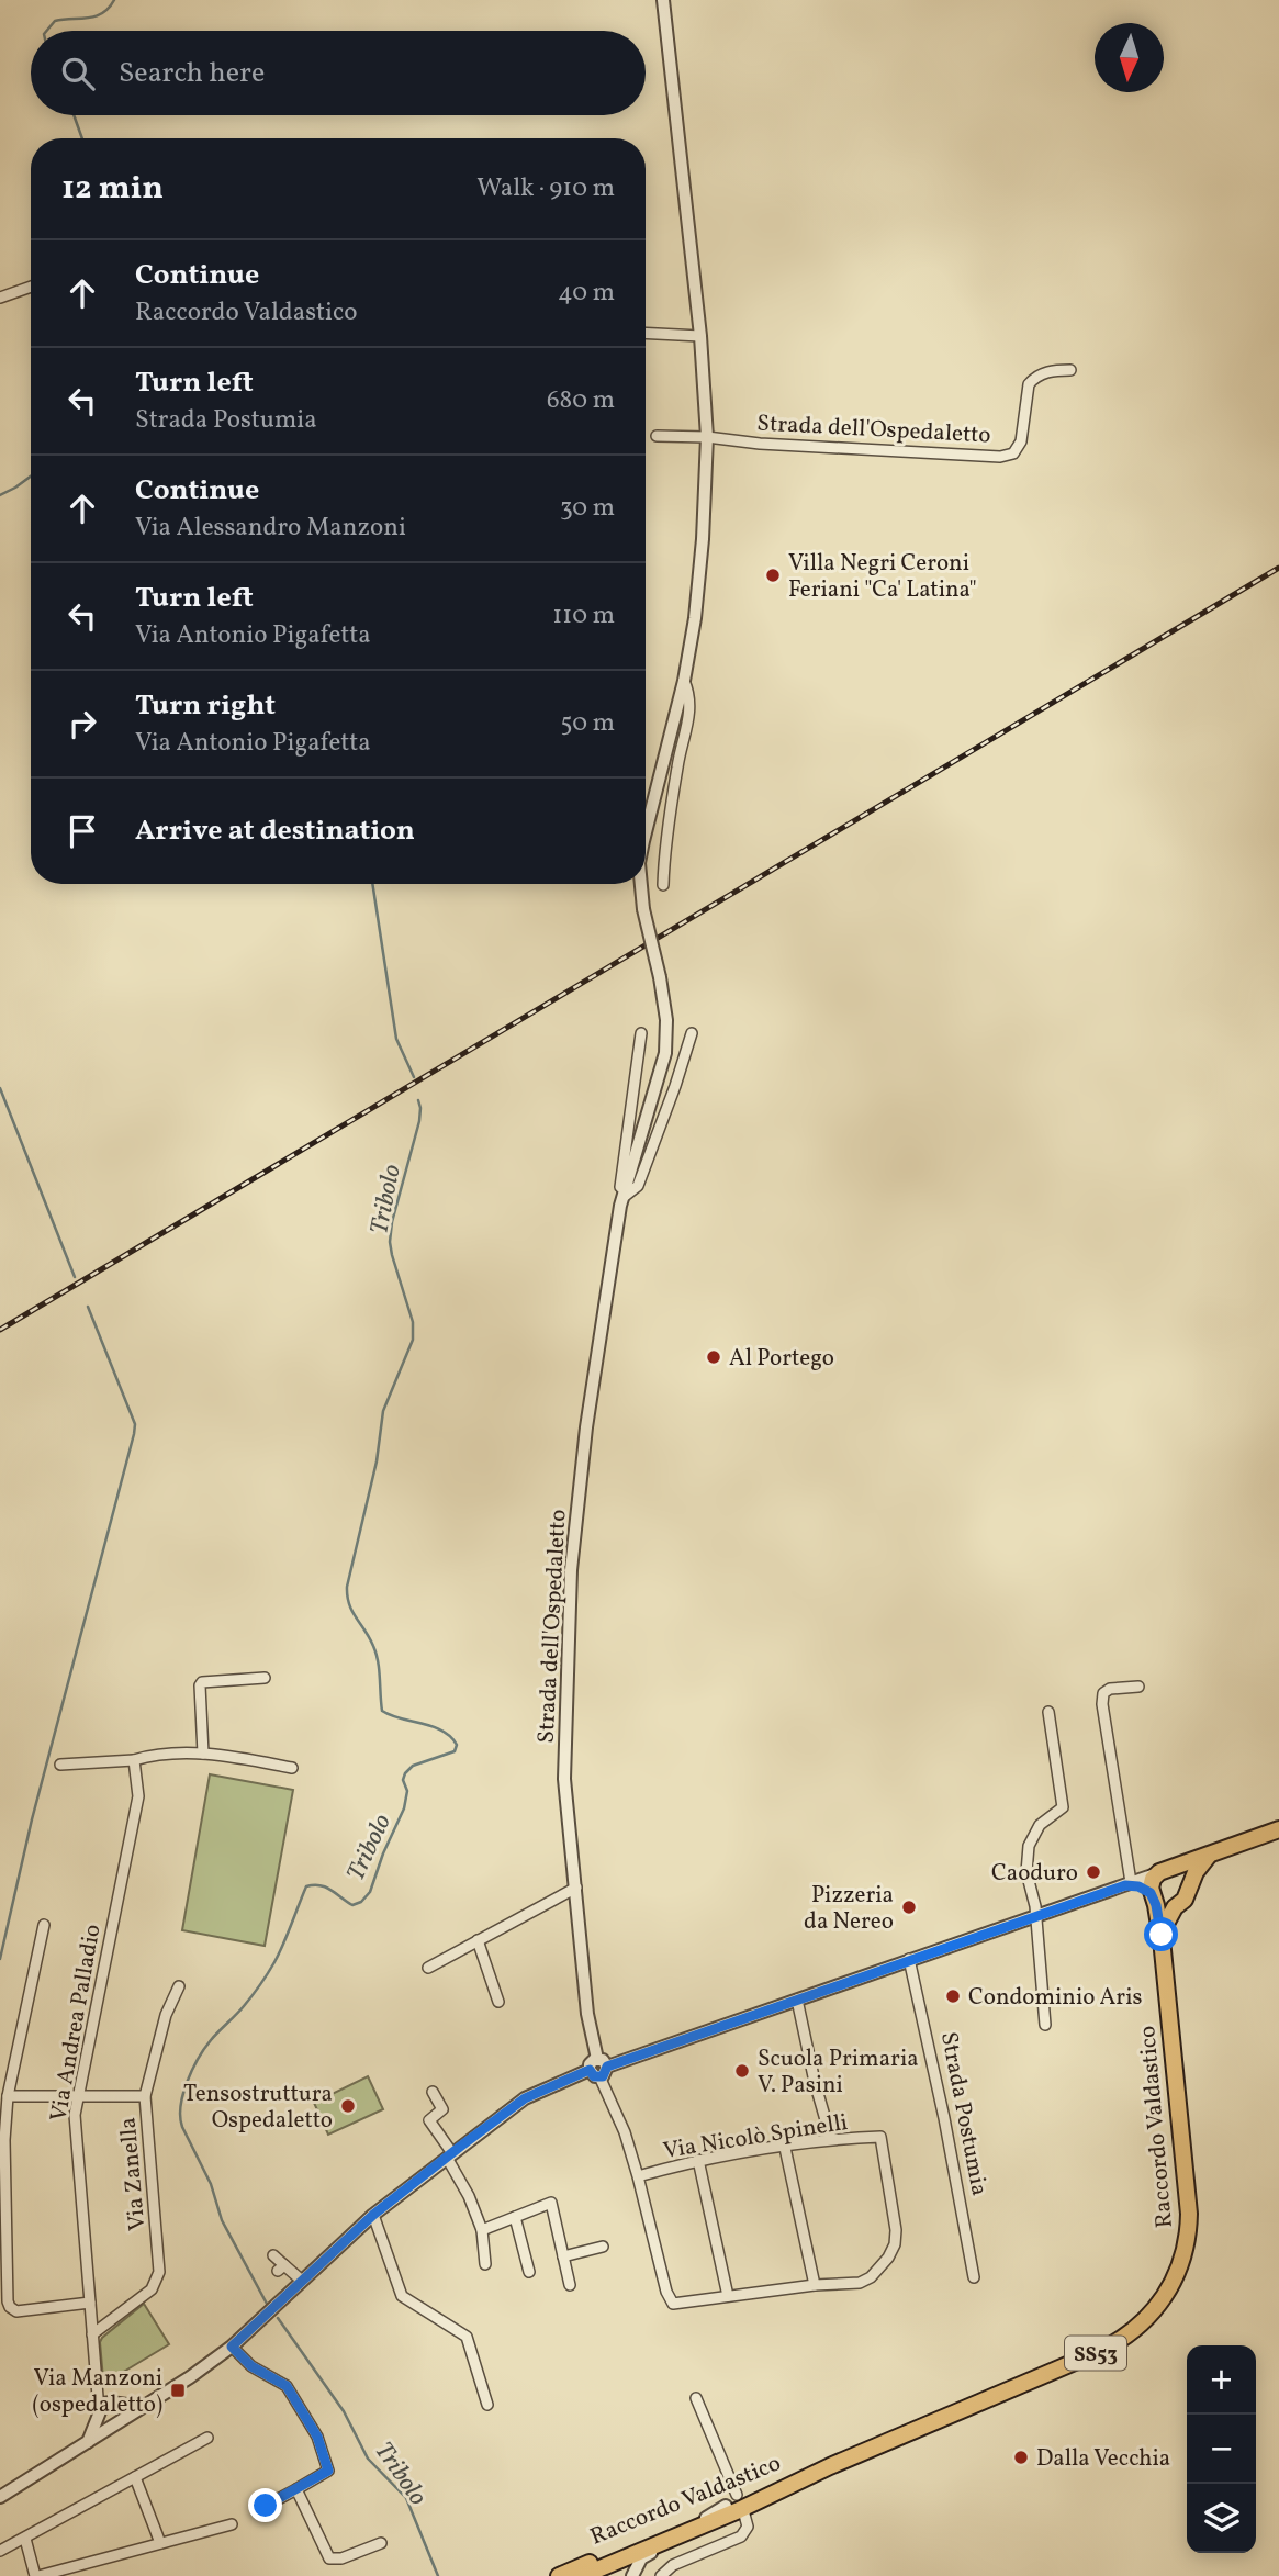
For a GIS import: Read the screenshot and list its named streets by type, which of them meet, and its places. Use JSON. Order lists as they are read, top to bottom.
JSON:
{
  "streets": {
    "main road": ["Raccordo Valdastico", "SS53"],
    "street": [
      "Strada dell'Ospedaletto",
      "Via Andrea Palladio",
      "Strada Postumia",
      "Via Nicolò Spinelli",
      "Via Zanella"
    ]
  },
  "crossings": [
    ["Via Andrea Palladio", "Via Zanella"]
  ],
  "water": ["Tribolo"],
  "places": {
    "other": [
      "Villa Negri Ceroni Feriani \"Ca' Latina\"",
      "Al Portego",
      "Caoduro",
      "Pizzeria da Nereo",
      "Condominio Aris",
      "Scuola Primaria V. Pasini",
      "Tensostruttura Ospedaletto",
      "Dalla Vecchia"
    ],
    "transit": ["Via Manzoni (ospedaletto)"]
  },
  "north": "bottom",
  "page": {
    "search": "Search here",
    "heading": ["12 min", "Walk · 910 m"],
    "list": [
      ["Continue", "Raccordo Valdastico", "40 m"],
      ["Turn left", "Strada Postumia", "680 m"],
      ["Continue", "Via Alessandro Manzoni", "30 m"],
      ["Turn left", "Via Antonio Pigafetta", "110 m"],
      ["Turn right", "Via Antonio Pigafetta", "50 m"],
      "Arrive at destination"
    ],
    "map_buttons": ["+", "−"]
  }
}
